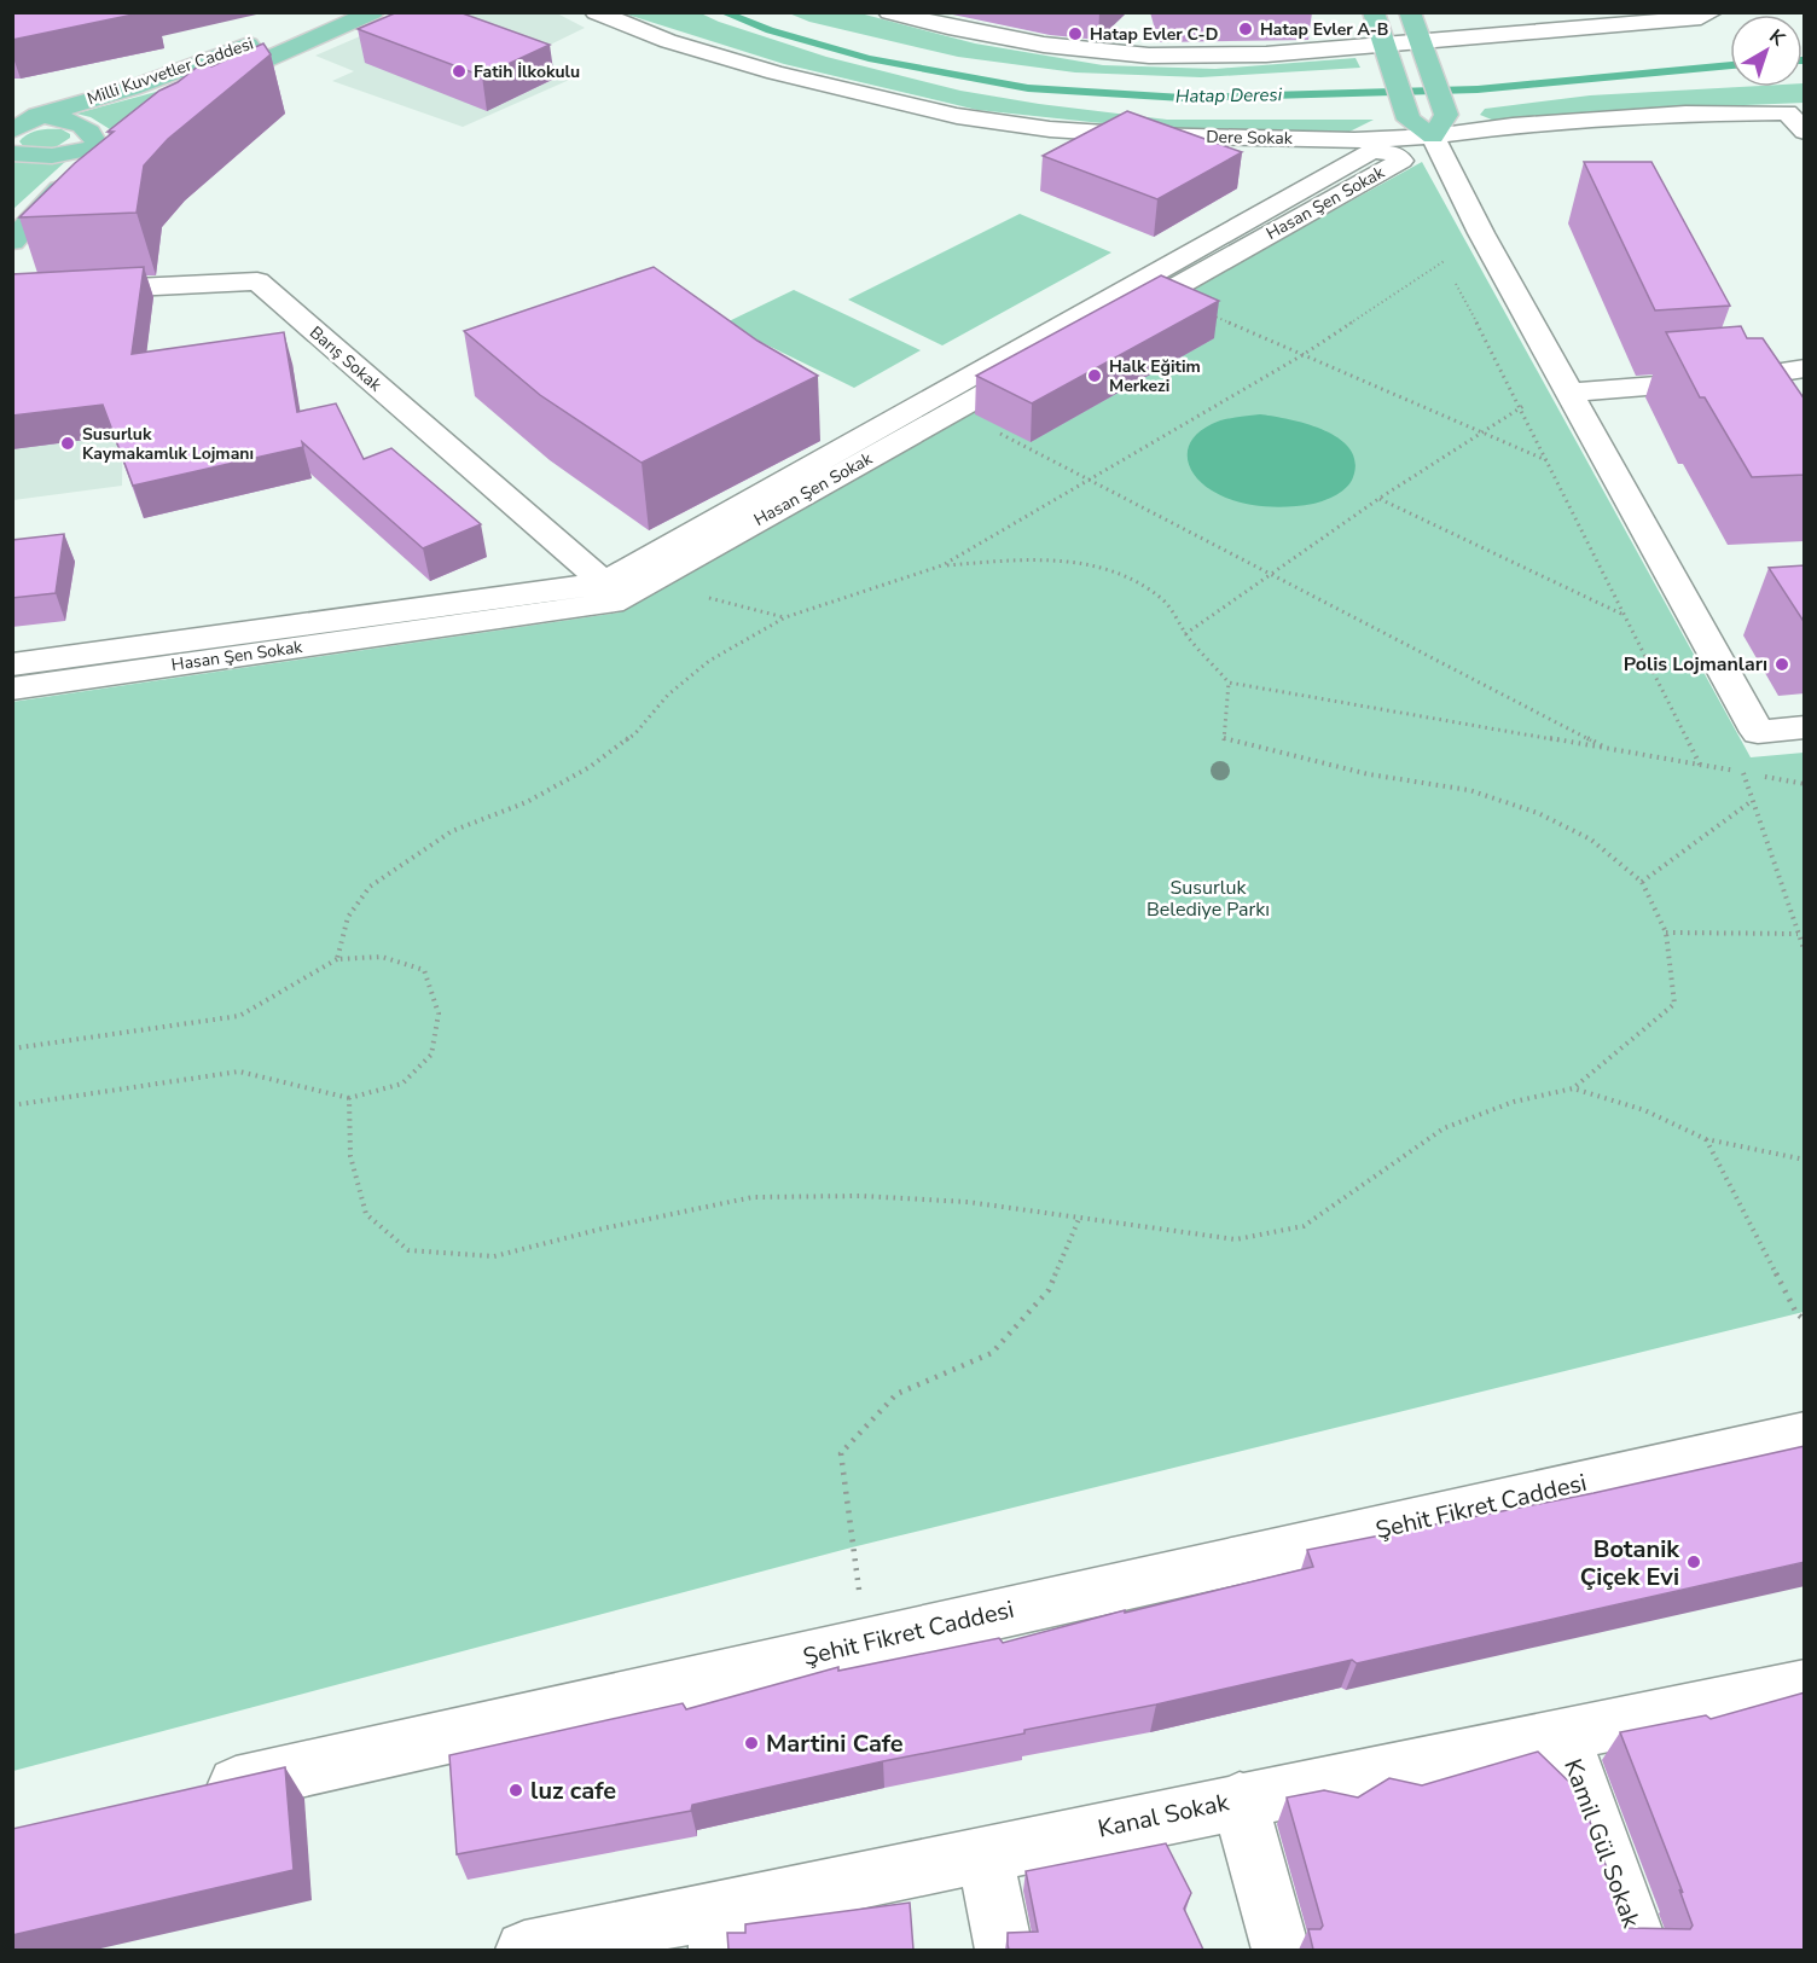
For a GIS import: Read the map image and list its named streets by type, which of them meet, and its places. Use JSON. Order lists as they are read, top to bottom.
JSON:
{
  "streets": {
    "main road": ["Milli Kuvvetler Caddesi"],
    "street": [
      "Dere Sokak",
      "Hasan Şen Sokak",
      "Barış Sokak",
      "Şehit Fikret Caddesi",
      "Kanal Sokak",
      "Kamil Gül Sokak"
    ]
  },
  "crossings": [
    ["Hasan Şen Sokak", "Barış Sokak"],
    ["Kanal Sokak", "Kamil Gül Sokak"]
  ],
  "water": ["Hatap Deresi"],
  "parks": ["Susurluk Belediye Parkı"],
  "places": [
    "Hatap Evler A-B",
    "Hatap Evler C-D",
    "Fatih İlkokulu",
    "Halk Eğitim Merkezi",
    "Susurluk Kaymakamlık Lojmanı",
    "Polis Lojmanları",
    "Botanik Çiçek Evi",
    "Martini Cafe",
    "luz cafe"
  ],
  "north": "top right"
}
